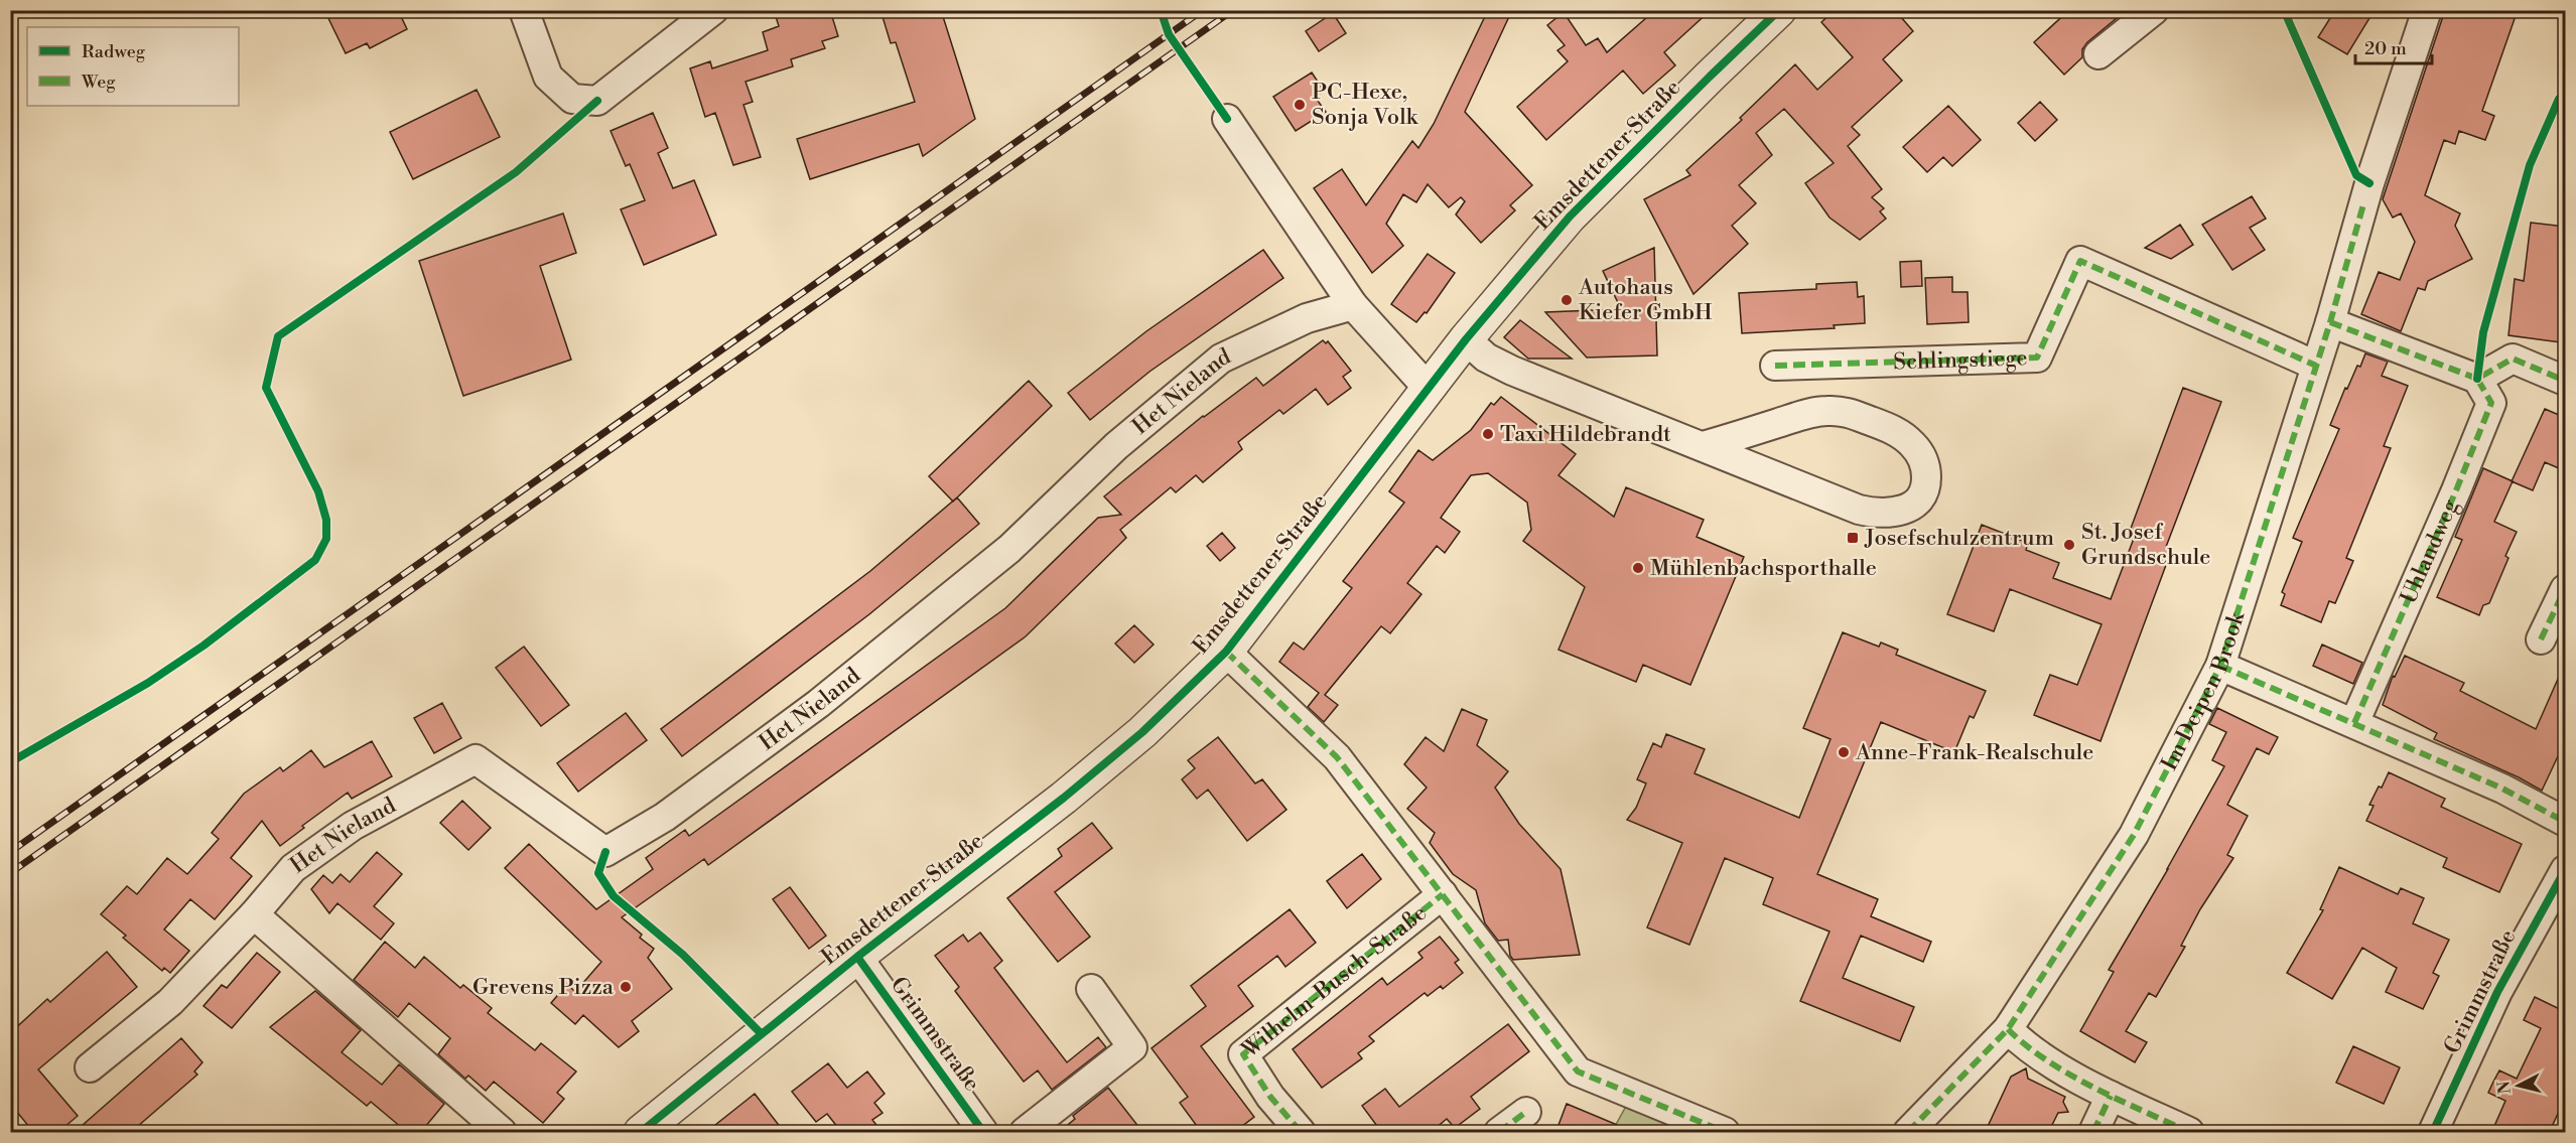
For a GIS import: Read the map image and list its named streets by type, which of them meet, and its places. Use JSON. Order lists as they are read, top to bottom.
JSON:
{
  "streets": {
    "street": [
      "Emsdettener Straße",
      "Schlingstiege",
      "Het Nieland",
      "Uhlandweg",
      "Im Deipen Brook",
      "Wilhelm-Busch-Straße",
      "Grimmstraße"
    ]
  },
  "crossings": [
    ["Emsdettener Straße", "Wilhelm-Busch-Straße"],
    ["Emsdettener Straße", "Grimmstraße"],
    ["Schlingstiege", "Im Deipen Brook"]
  ],
  "places": {
    "other": [
      "PC-Hexe, Sonja Volk",
      "Autohaus Kiefer GmbH",
      "Taxi Hildebrandt",
      "St. Josef Grundschule",
      "Mühlenbachsporthalle",
      "Anne-Frank-Realschule",
      "Grevens Pizza"
    ],
    "transit": ["Josefschulzentrum"]
  },
  "legend": ["Radweg", "Weg"],
  "scale_bar": "20 m",
  "north": "left"
}
